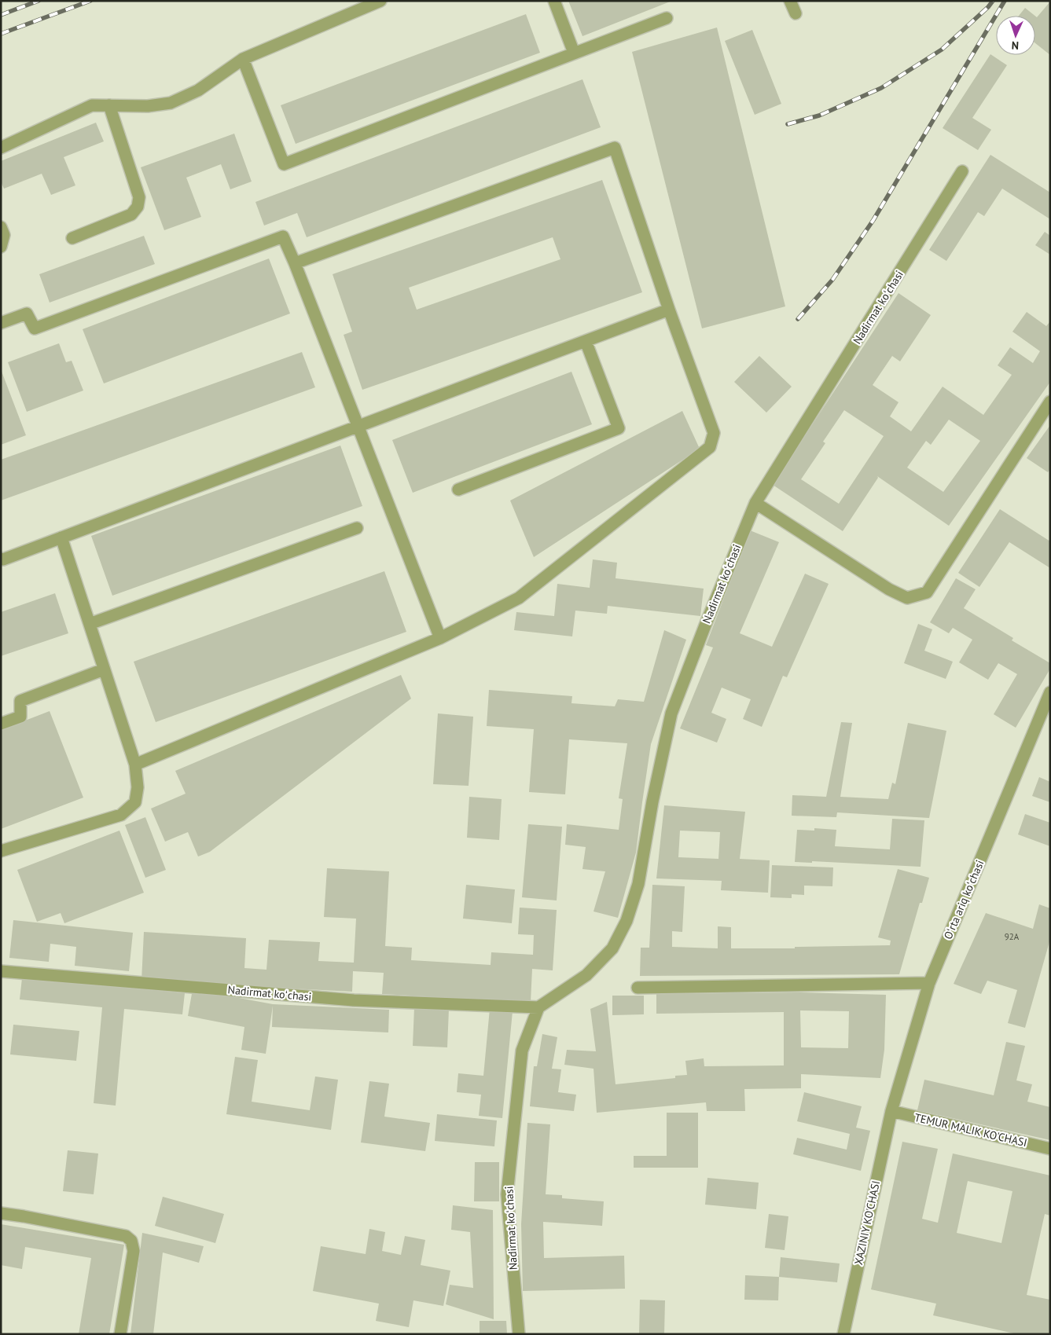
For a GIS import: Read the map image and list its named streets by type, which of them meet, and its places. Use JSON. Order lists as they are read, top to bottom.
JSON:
{
  "streets": {
    "street": [
      "Nadirmat koʻchasi",
      "Oʻrta ariq koʻchasi",
      "TEMUR MALIK KO'CHASI",
      "XAZINIY KO'CHASI"
    ]
  },
  "crossings": [
    ["Oʻrta ariq koʻchasi", "TEMUR MALIK KO'CHASI"],
    ["Oʻrta ariq koʻchasi", "XAZINIY KO'CHASI"],
    ["TEMUR MALIK KO'CHASI", "XAZINIY KO'CHASI"]
  ],
  "house_numbers": ["92А"],
  "north": "bottom"
}
